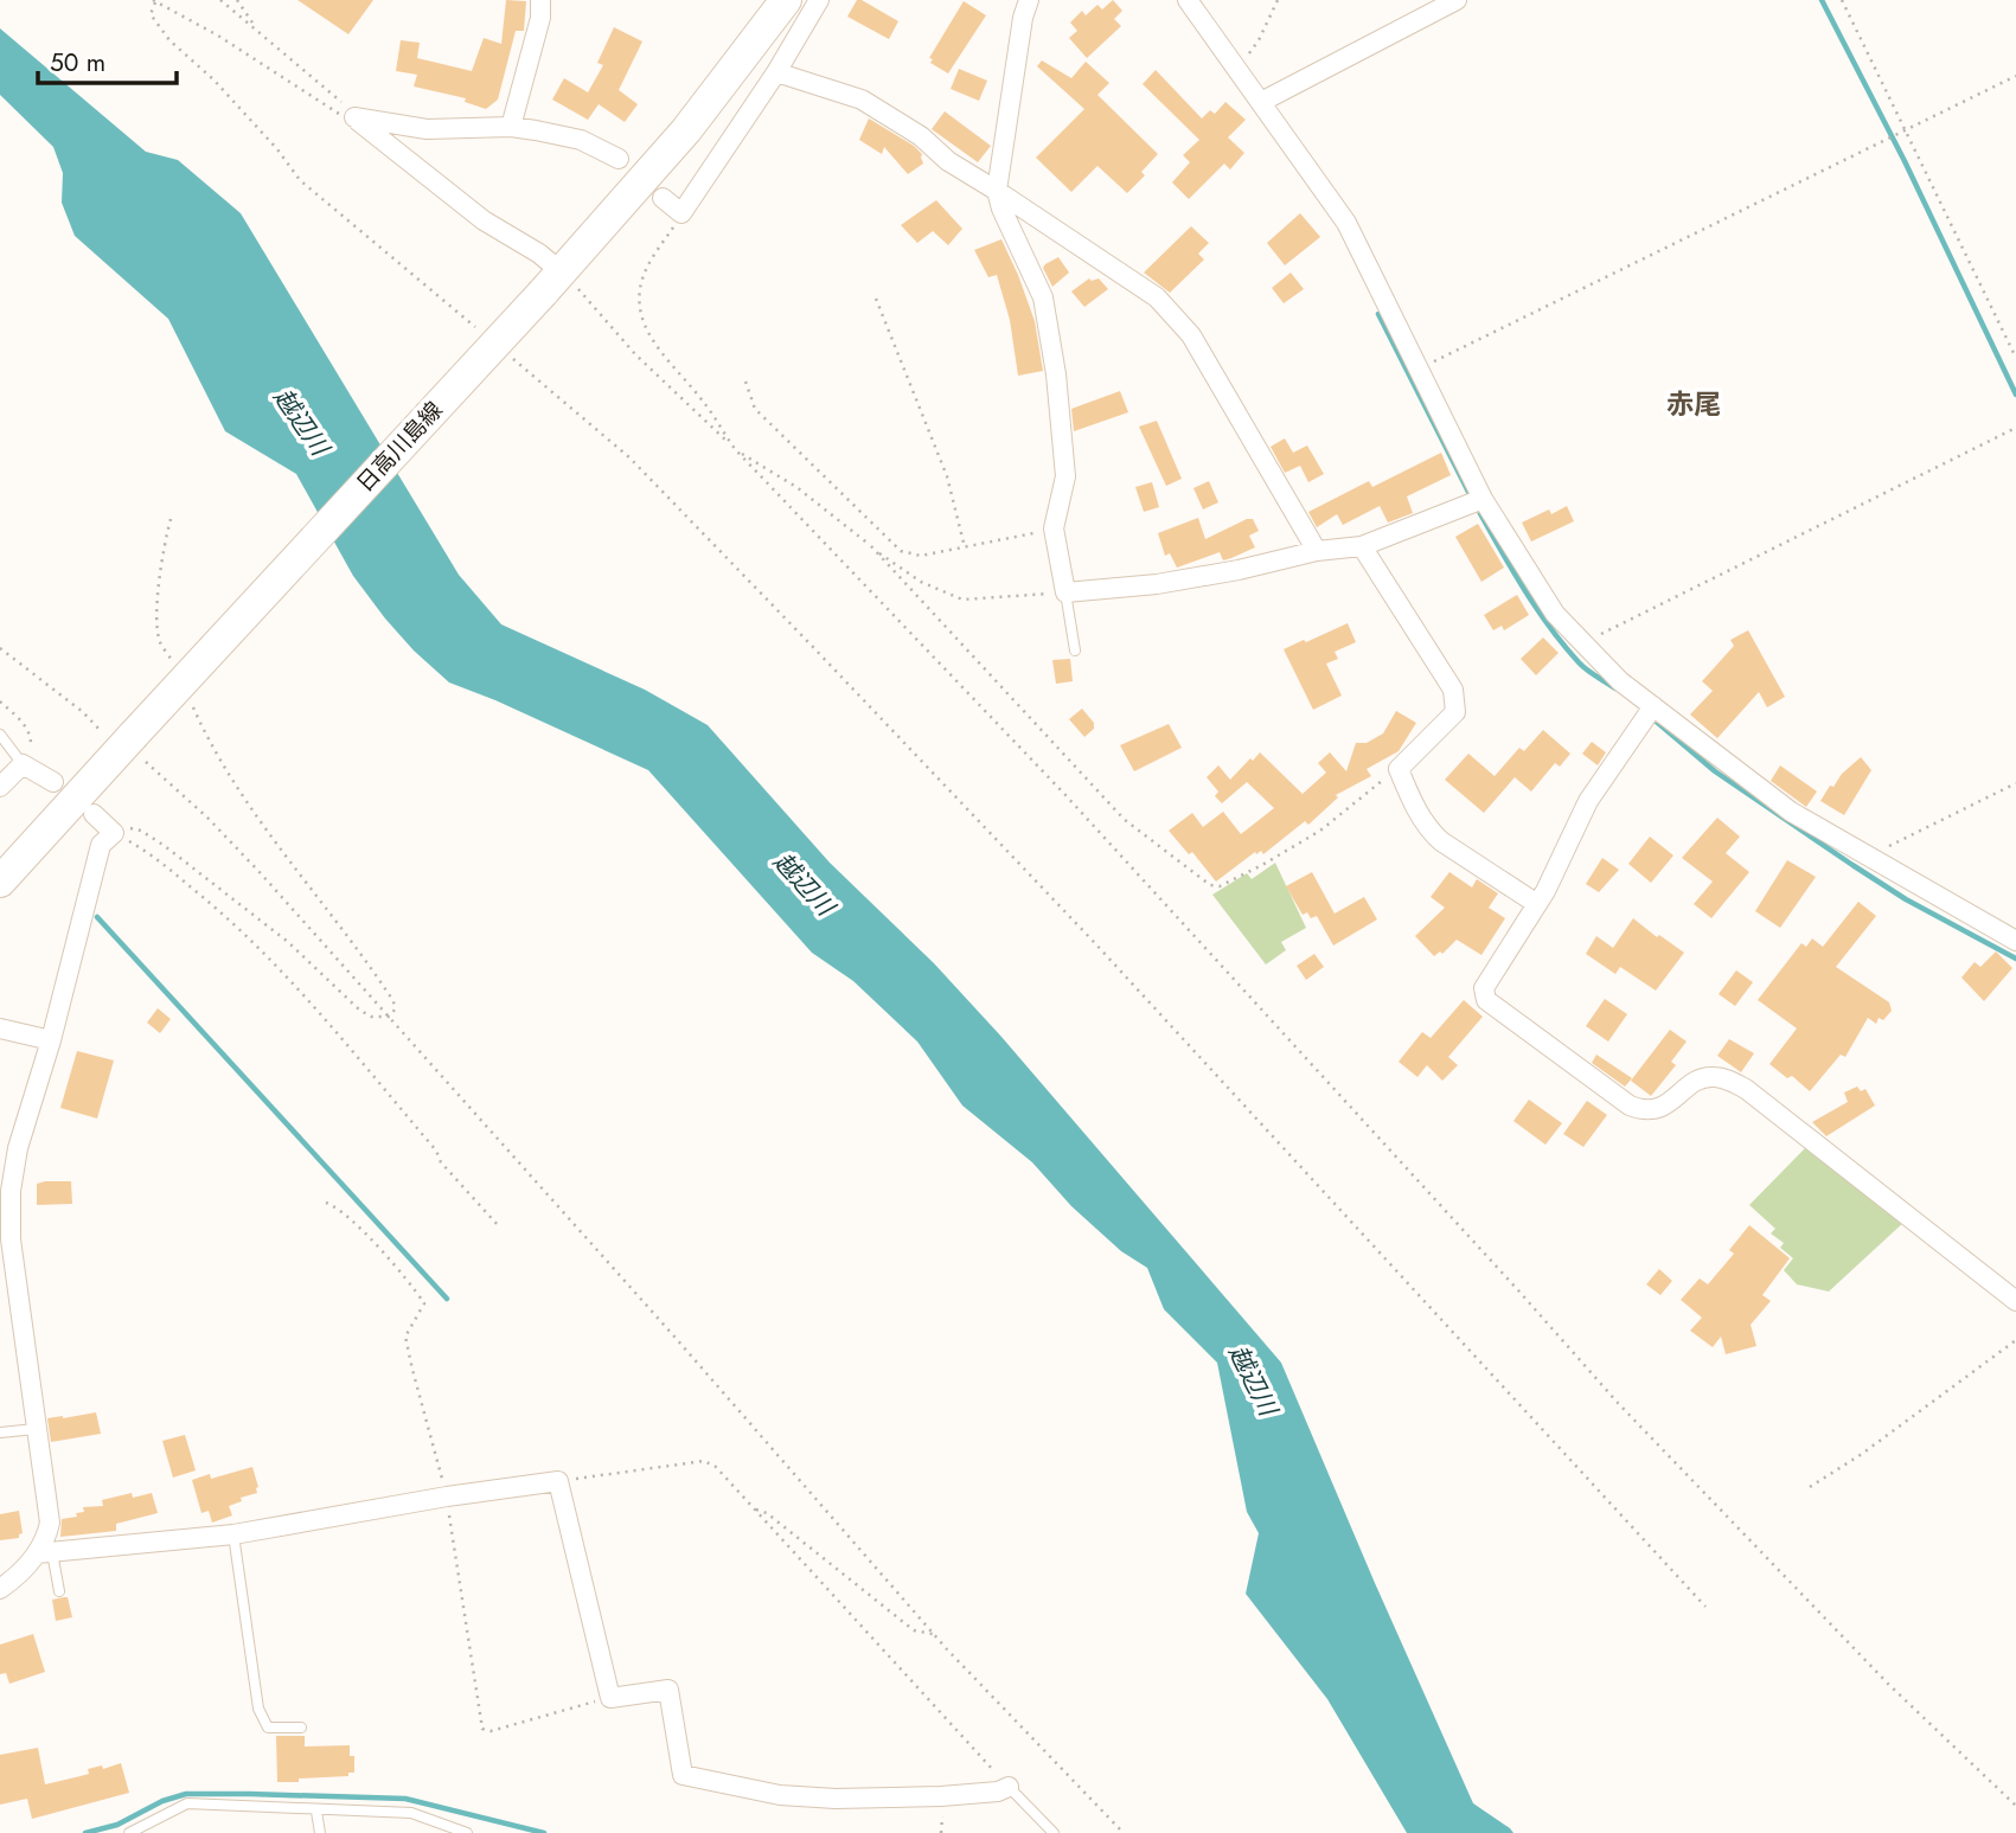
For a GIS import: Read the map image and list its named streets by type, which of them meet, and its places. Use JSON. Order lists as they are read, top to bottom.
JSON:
{
  "streets": {
    "main road": ["日高川島線"]
  },
  "districts": ["赤尾"],
  "water": ["越辺川"],
  "scale_bar": "50 m"
}
